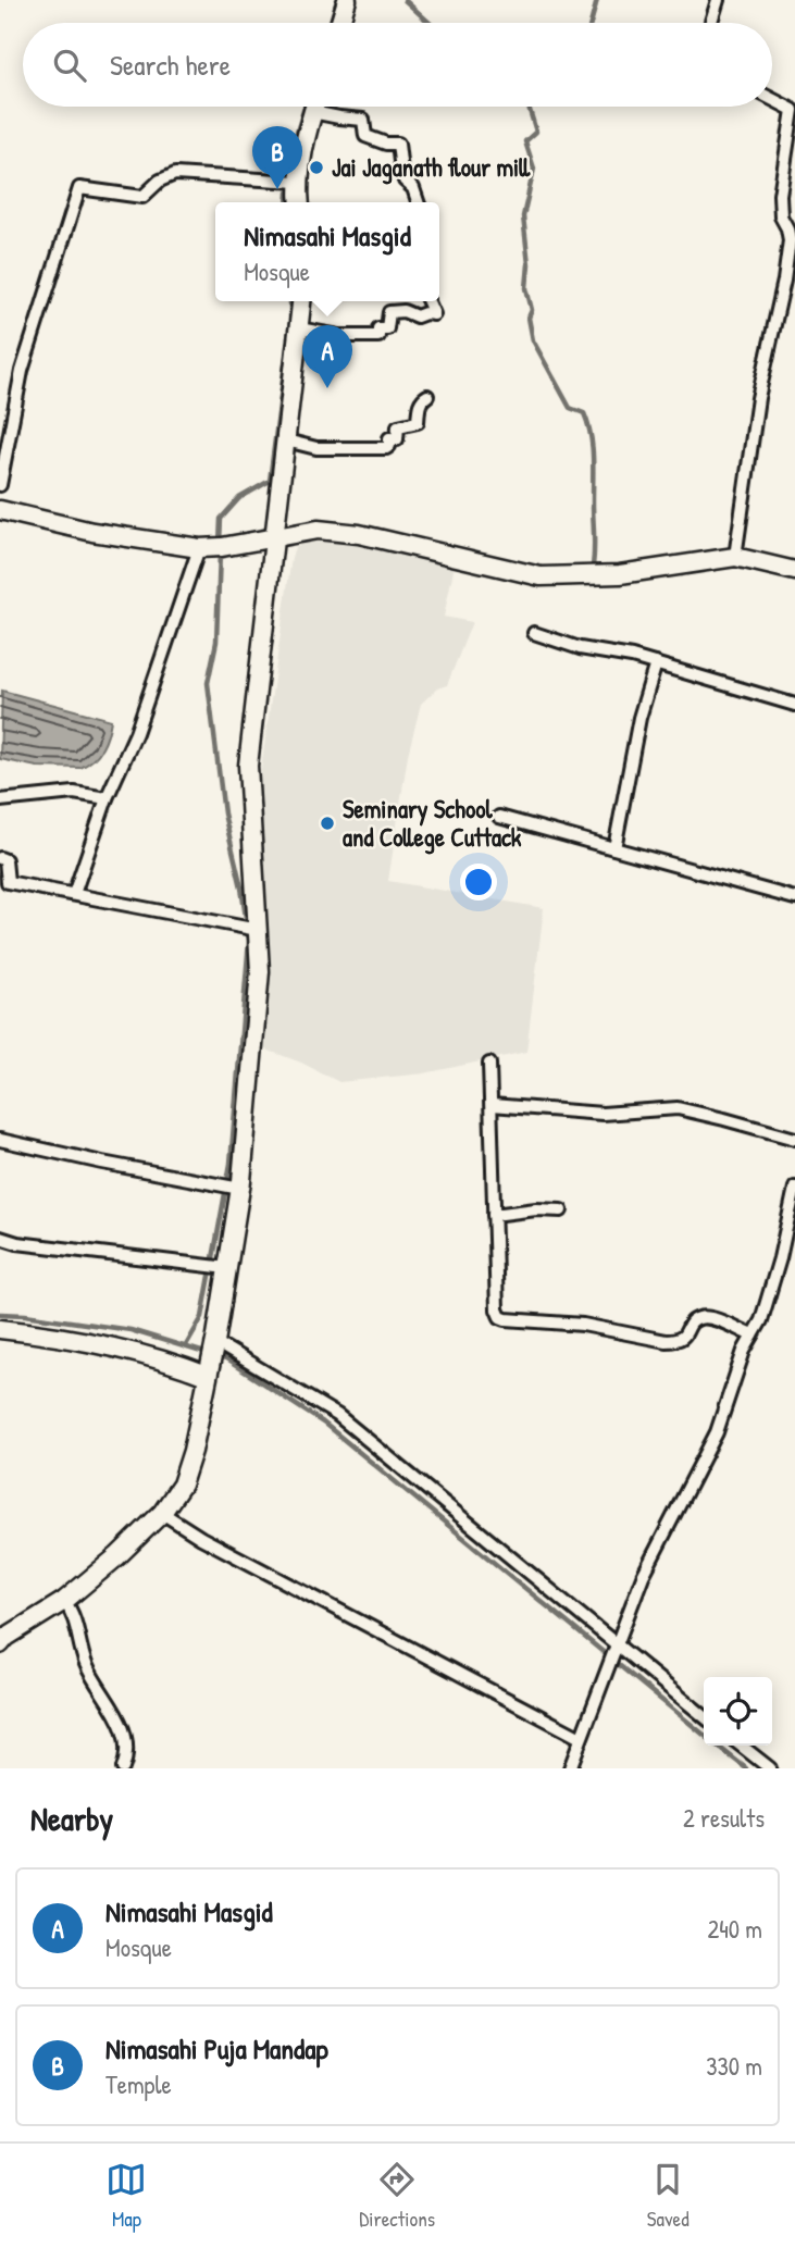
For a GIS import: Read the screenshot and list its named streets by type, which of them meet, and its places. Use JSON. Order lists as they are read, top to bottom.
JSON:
{
  "places": ["Jai Jaganath flour mill", "Seminary School and College Cuttack"],
  "page": {
    "search": "Search here",
    "pins": ["B", "A"],
    "popup": ["Nimasahi Masgid", "Mosque"],
    "heading": ["Nearby", "2 results"],
    "list": [
      {
        "mark": "A",
        "name": "Nimasahi Masgid",
        "note": "Mosque",
        "value": "240 m"
      },
      {
        "mark": "B",
        "name": "Nimasahi Puja Mandap",
        "note": "Temple",
        "value": "330 m"
      }
    ],
    "nav": ["Map", "Directions", "Saved"]
  }
}
